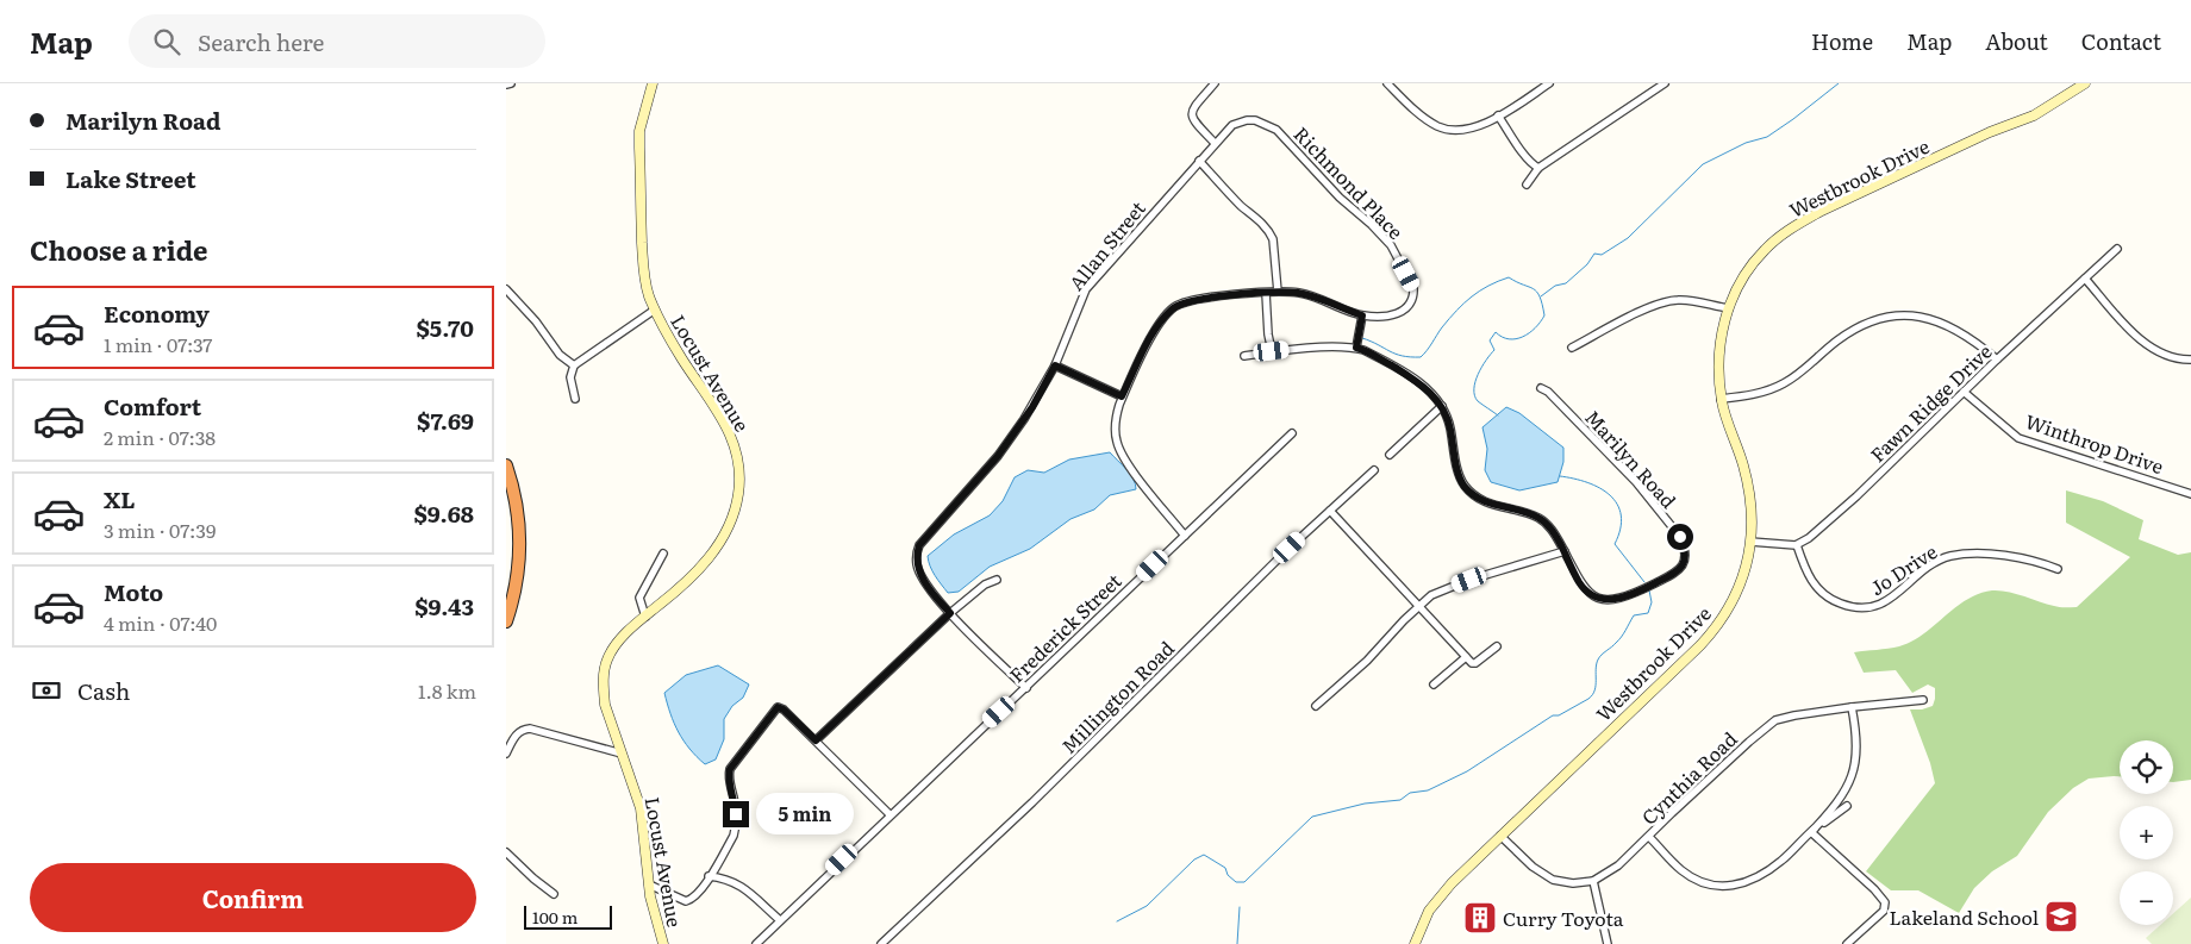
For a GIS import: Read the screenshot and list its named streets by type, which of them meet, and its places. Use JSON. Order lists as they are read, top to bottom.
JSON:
{
  "streets": {
    "street": [
      "Westbrook Drive",
      "Richmond Place",
      "Allan Street",
      "Locust Avenue",
      "Fawn Ridge Drive",
      "Winthrop Drive",
      "Marilyn Road",
      "Jo Drive",
      "Frederick Street",
      "Millington Road",
      "Cynthia Road"
    ]
  },
  "crossings": [
    ["Richmond Place", "Allan Street"],
    ["Allan Street", "Frederick Street"],
    ["Fawn Ridge Drive", "Winthrop Drive"],
    ["Fawn Ridge Drive", "Jo Drive"]
  ],
  "places": {
    "school or university": ["Lakeland School"],
    "building": ["Curry Toyota"]
  },
  "scale_bar": "100 m",
  "page": {
    "header": "Map",
    "search": "Search here",
    "nav": [
      "Home",
      "Map",
      "About",
      "Contact"
    ],
    "banner": ["Marilyn Road", "Lake Street"],
    "heading": "Choose a ride",
    "list": [
      {
        "name": "Economy",
        "note": "1 min · 07:37",
        "value": "$5.70"
      },
      {
        "name": "Comfort",
        "note": "2 min · 07:38",
        "value": "$7.69"
      },
      {
        "name": "XL",
        "note": "3 min · 07:39",
        "value": "$9.68"
      },
      {
        "name": "Moto",
        "note": "4 min · 07:40",
        "value": "$9.43"
      }
    ],
    "pay": ["Cash", "1.8 km"],
    "map_buttons": ["+", "−"],
    "bubble": "5 min",
    "buttons": "Confirm",
    "scale": "100 m"
  }
}
